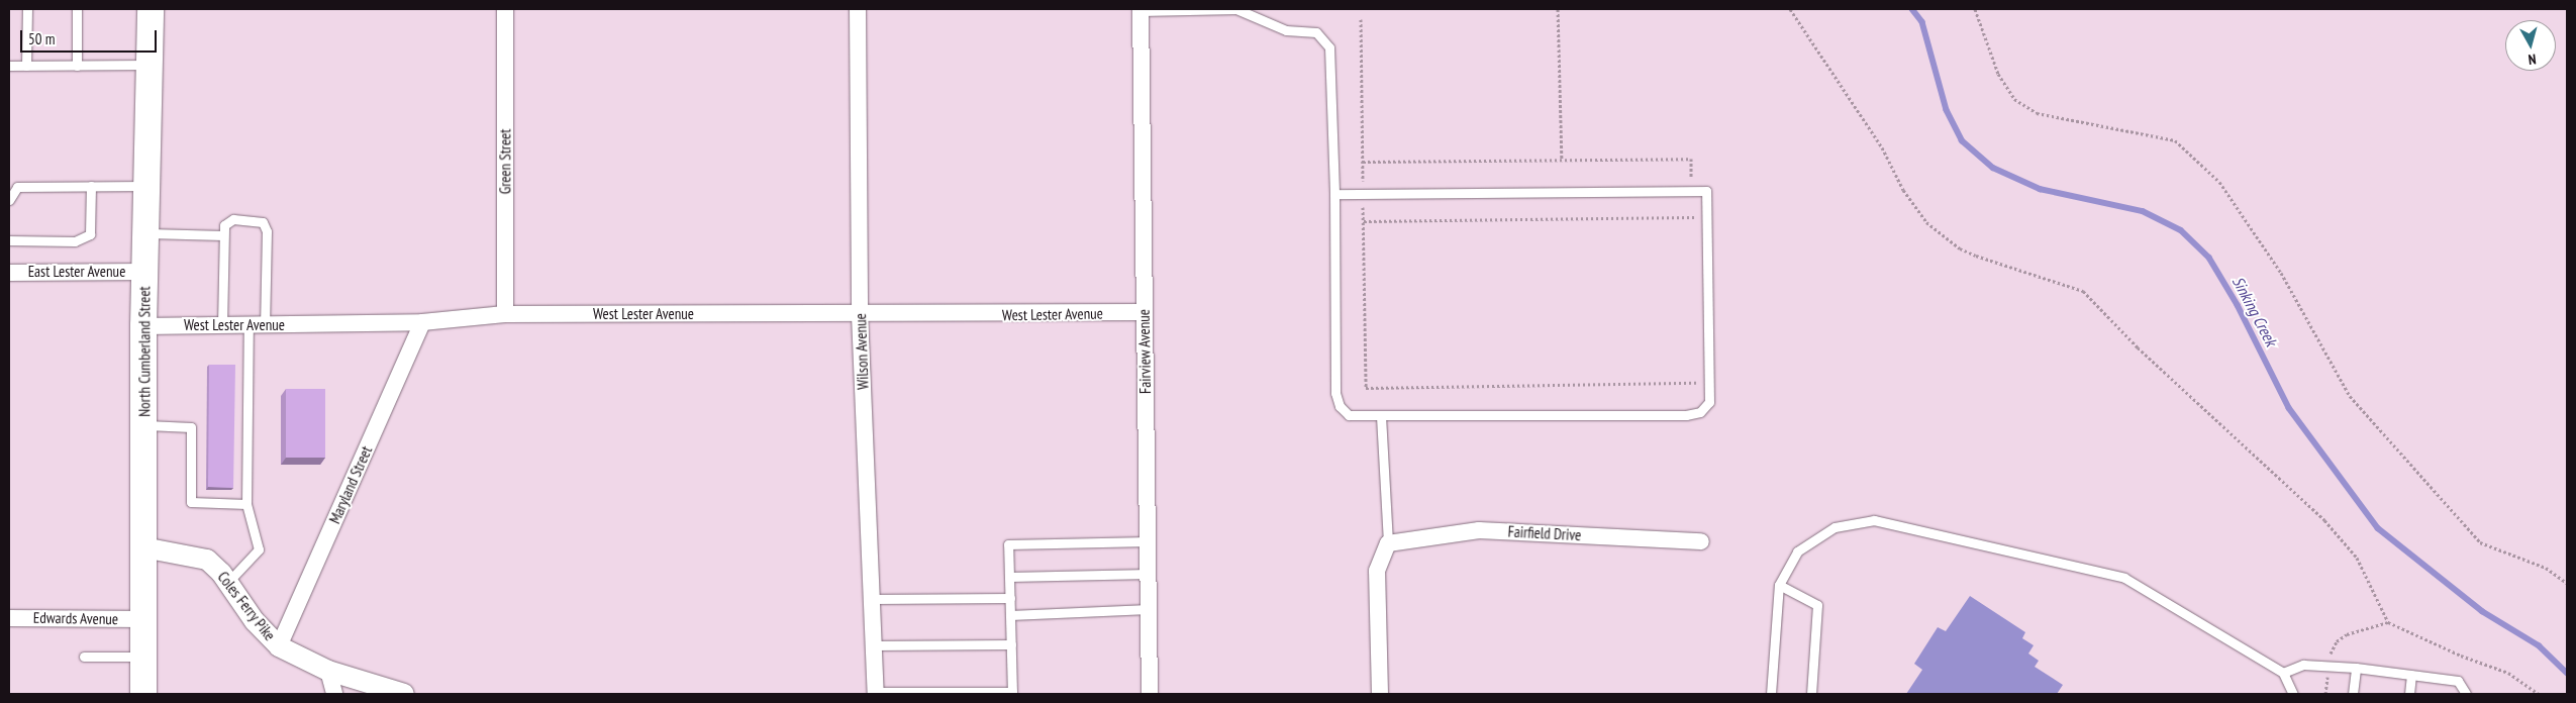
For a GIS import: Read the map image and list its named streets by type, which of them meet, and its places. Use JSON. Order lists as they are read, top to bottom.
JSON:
{
  "streets": {
    "main road": ["North Cumberland Street"],
    "street": [
      "Green Street",
      "East Lester Avenue",
      "West Lester Avenue",
      "Wilson Avenue",
      "Fairview Avenue",
      "Maryland Street",
      "Fairfield Drive",
      "Coles Ferry Pike",
      "Edwards Avenue"
    ]
  },
  "crossings": [
    ["Green Street", "West Lester Avenue"],
    ["East Lester Avenue", "North Cumberland Street"],
    ["West Lester Avenue", "North Cumberland Street"],
    ["West Lester Avenue", "Wilson Avenue"],
    ["West Lester Avenue", "Fairview Avenue"],
    ["West Lester Avenue", "Maryland Street"],
    ["North Cumberland Street", "Coles Ferry Pike"],
    ["North Cumberland Street", "Edwards Avenue"],
    ["Maryland Street", "Coles Ferry Pike"]
  ],
  "water": ["Sinking Creek"],
  "scale_bar": "50 m",
  "north": "bottom"
}
